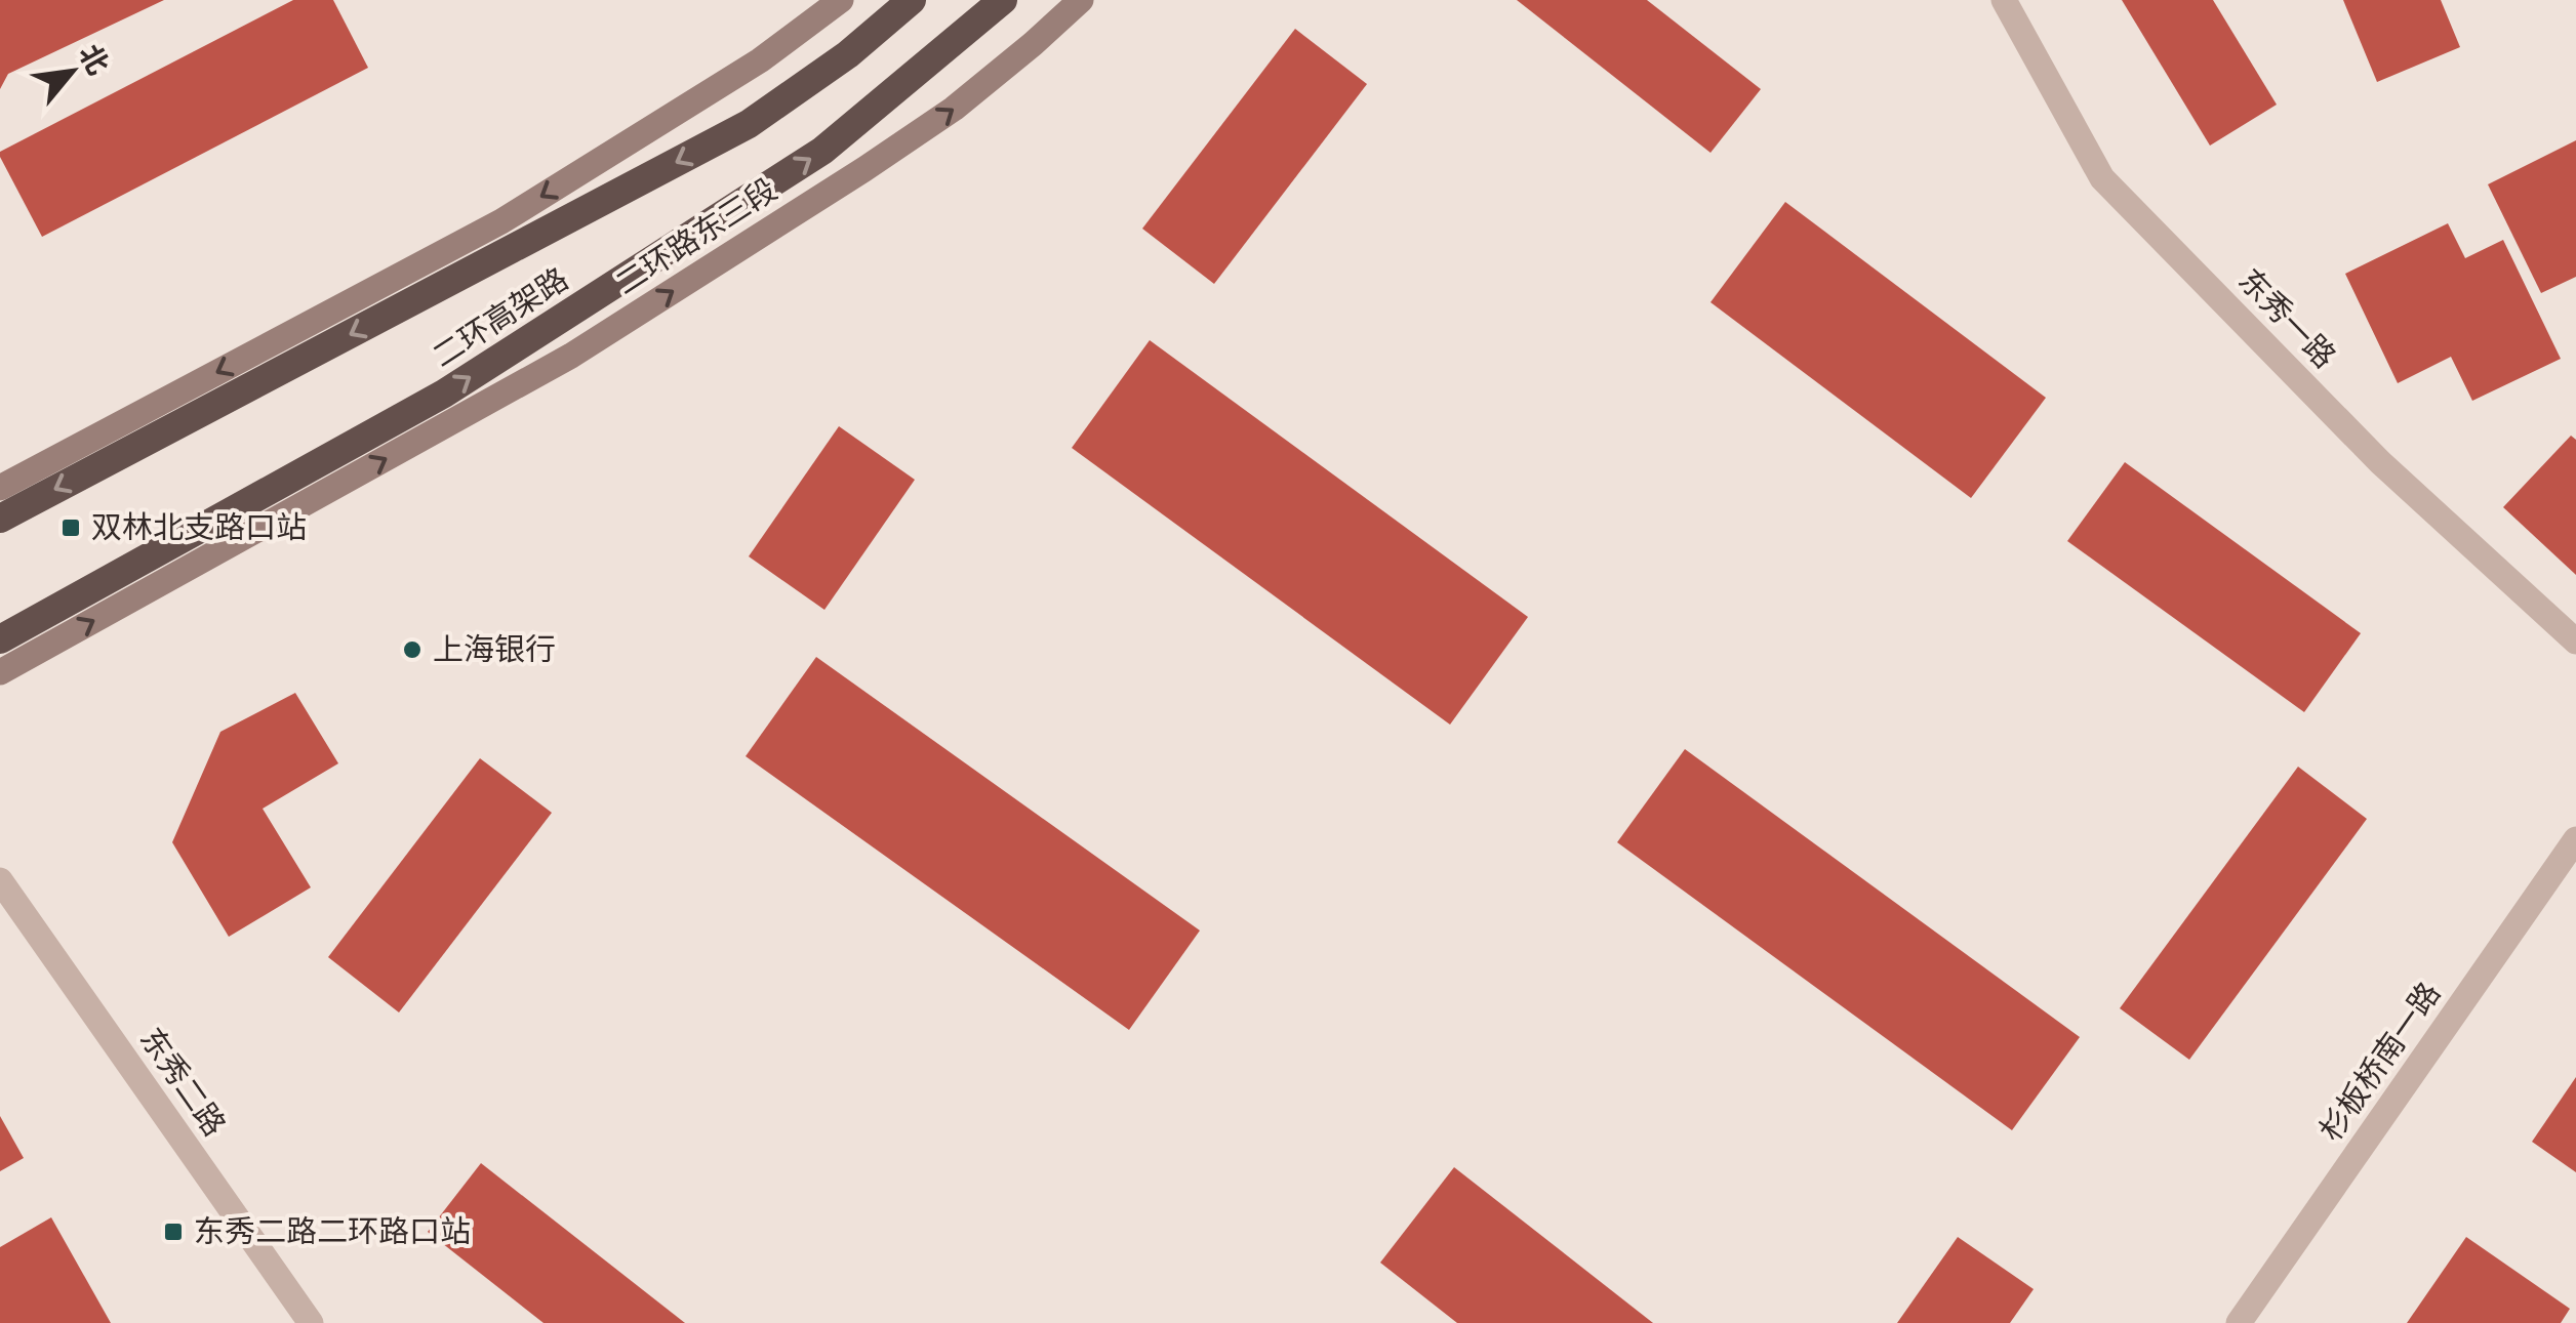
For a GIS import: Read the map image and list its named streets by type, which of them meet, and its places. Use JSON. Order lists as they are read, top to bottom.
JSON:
{
  "streets": {
    "highway": ["二环高架路"],
    "main road": ["二环路东三段"],
    "street": ["东秀一路", "杉板桥南一路", "东秀二路"]
  },
  "places": {
    "transit": ["双林北支路口站", "东秀二路二环路口站"],
    "other": ["上海银行"]
  },
  "north": "top right"
}
